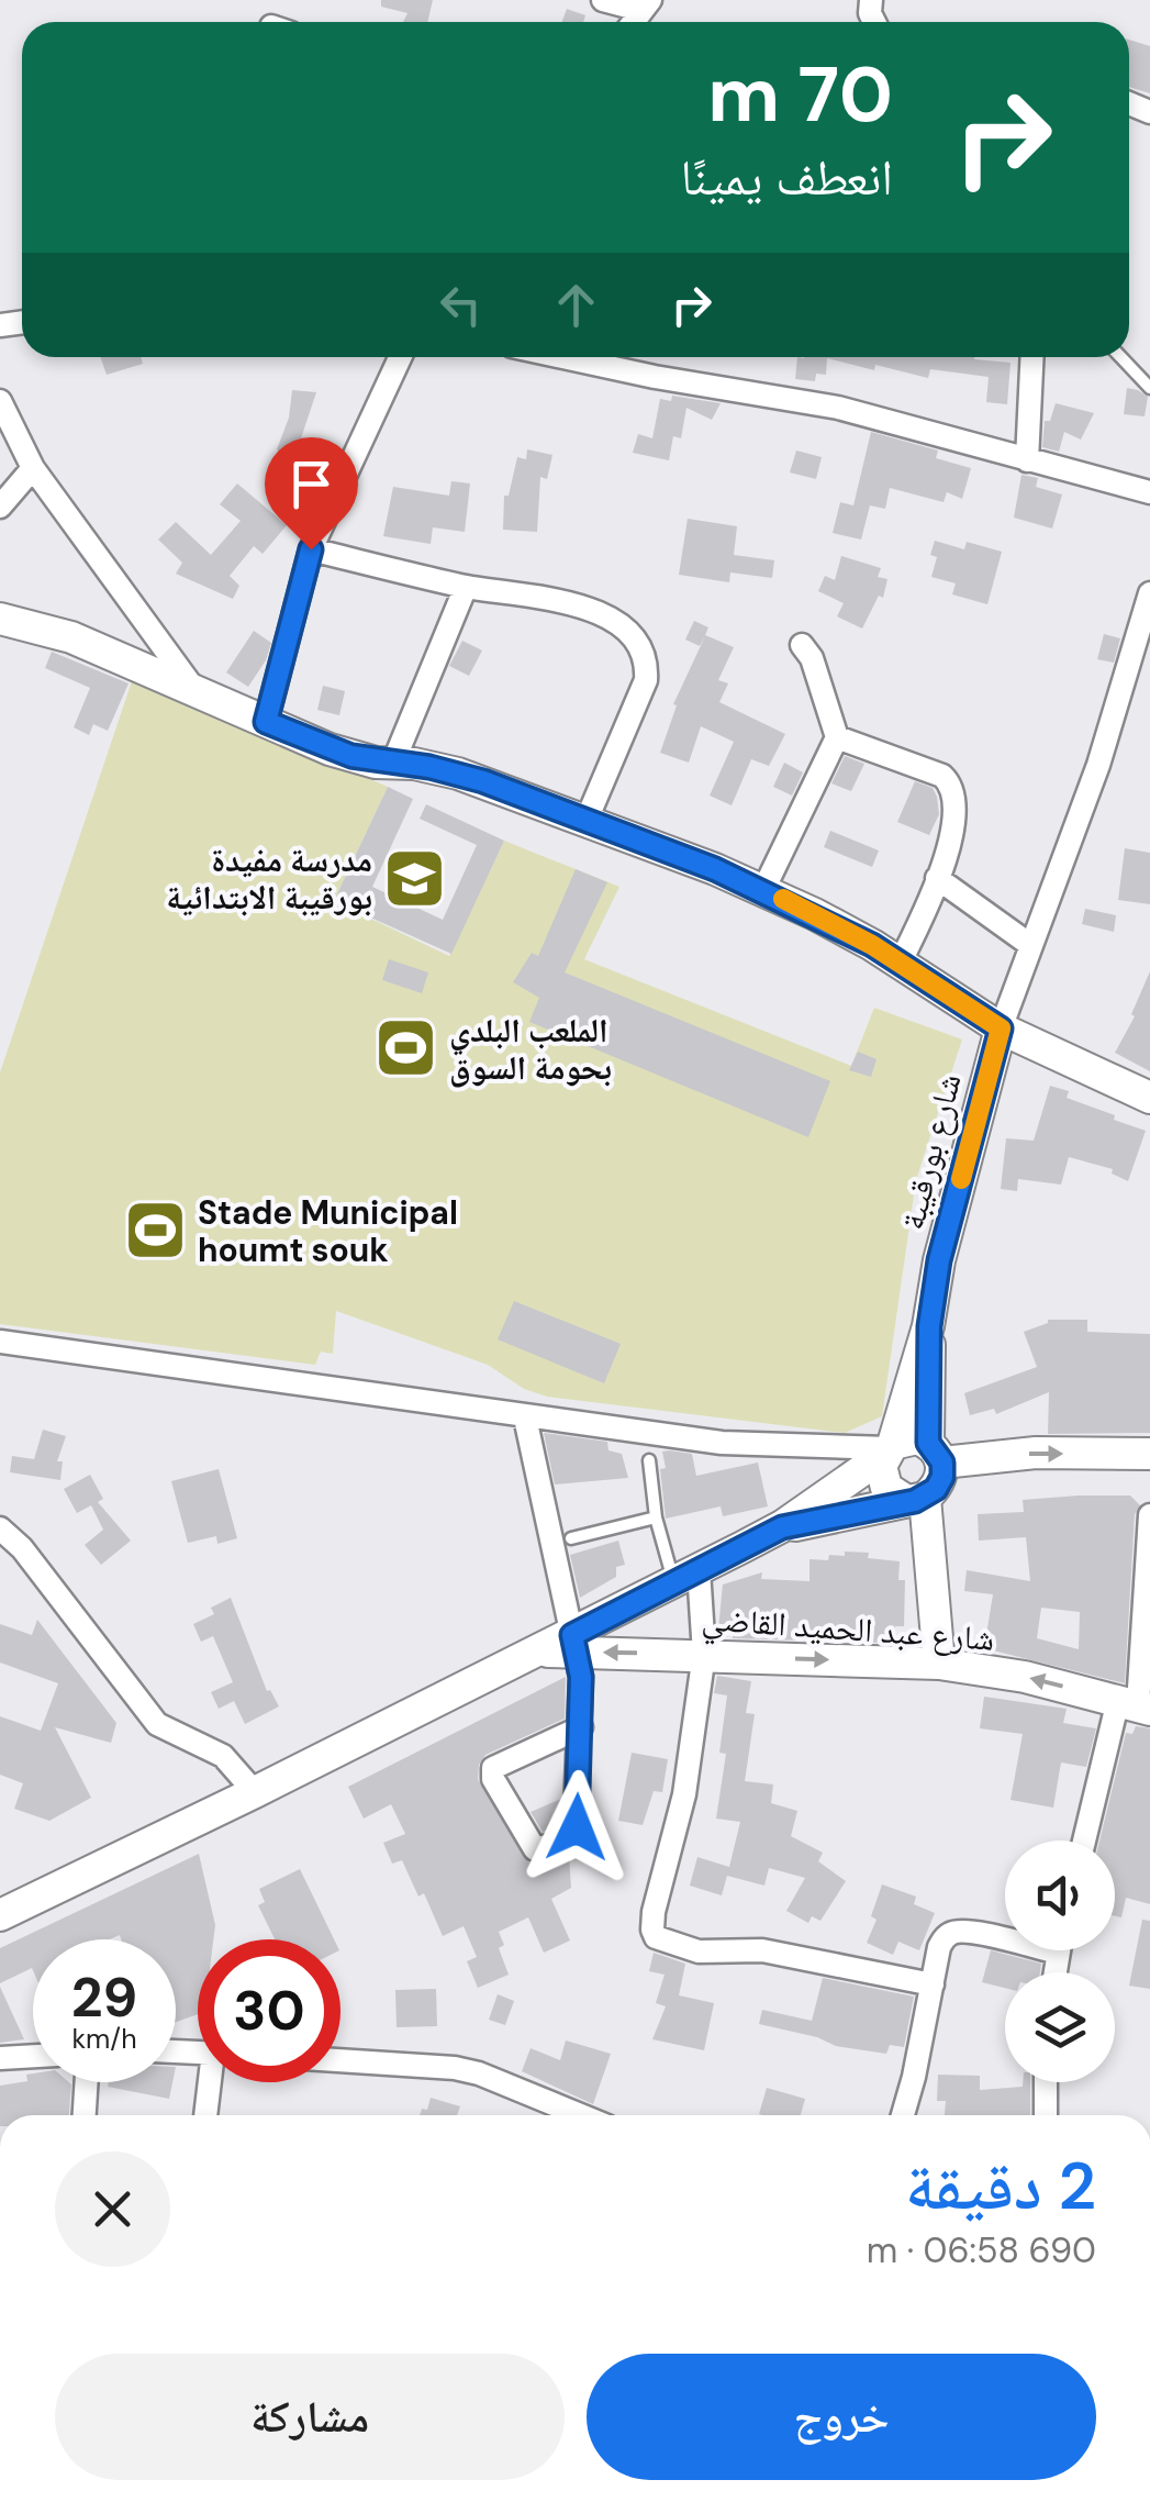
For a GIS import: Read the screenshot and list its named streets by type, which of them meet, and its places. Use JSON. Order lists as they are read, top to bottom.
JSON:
{
  "streets": {
    "main road": ["شارع بورقيبة", "شارع عبد الحميد القاضي"]
  },
  "places": {
    "school or university": ["مدرسة مفيدة بورقيبة الابتدائية"],
    "sports": ["الملعب البلدي بحومة السوق", "Stade Municipal houmt souk"]
  },
  "page": {
    "turn": ["70 m", "انعطف يمينًا"],
    "speed": "29 km/h",
    "limit": "30",
    "heading": ["2 دقيقة", "690 m · 06:58"],
    "buttons": ["خروج", "مشاركة"]
  }
}
